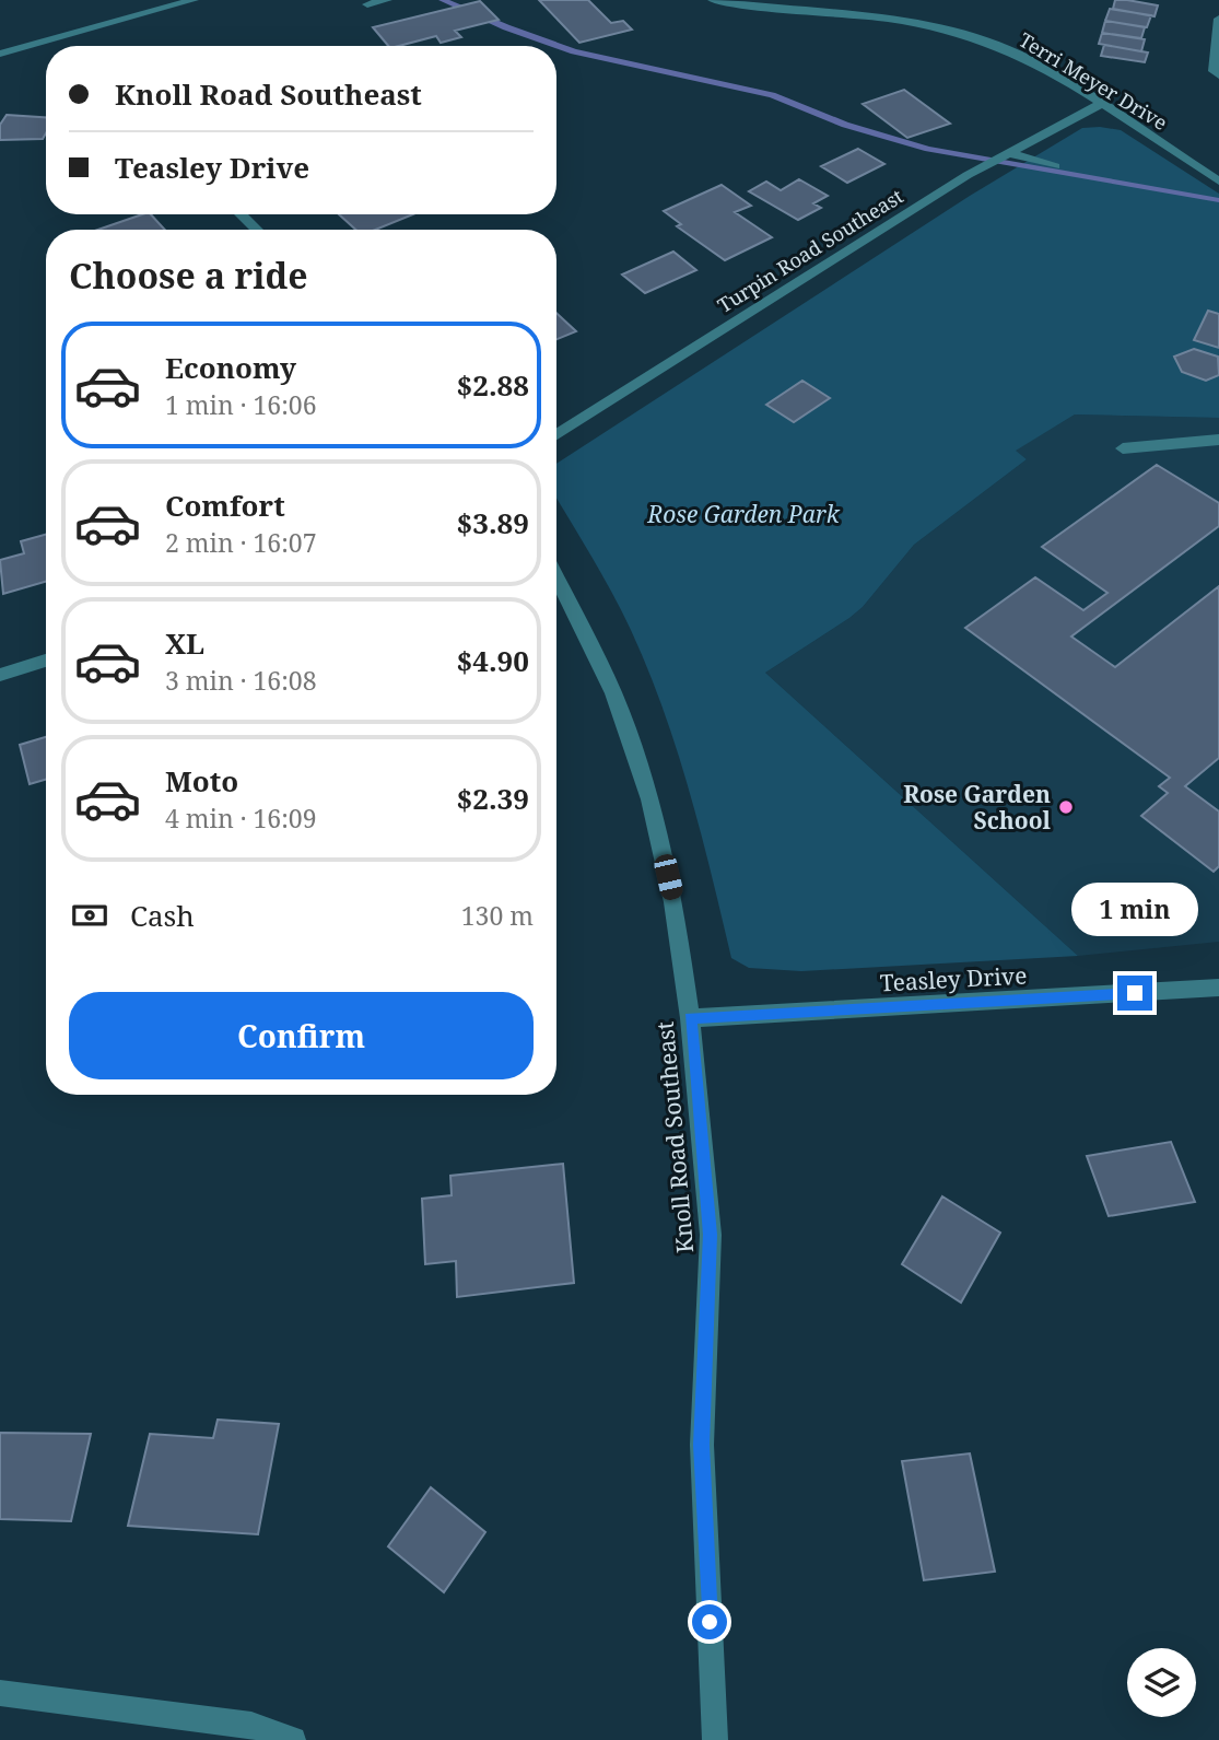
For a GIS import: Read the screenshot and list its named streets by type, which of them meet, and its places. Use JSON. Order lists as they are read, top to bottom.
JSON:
{
  "streets": {
    "street": [
      "Terri Meyer Drive",
      "Turpin Road Southeast",
      "Teasley Drive",
      "Knoll Road Southeast"
    ]
  },
  "crossings": [
    ["Terri Meyer Drive", "Turpin Road Southeast"],
    ["Teasley Drive", "Knoll Road Southeast"]
  ],
  "parks": ["Rose Garden Park"],
  "places": ["Rose Garden School"],
  "page": {
    "banner": ["Knoll Road Southeast", "Teasley Drive"],
    "heading": "Choose a ride",
    "list": [
      {
        "name": "Economy",
        "note": "1 min · 16:06",
        "value": "$2.88"
      },
      {
        "name": "Comfort",
        "note": "2 min · 16:07",
        "value": "$3.89"
      },
      {
        "name": "XL",
        "note": "3 min · 16:08",
        "value": "$4.90"
      },
      {
        "name": "Moto",
        "note": "4 min · 16:09",
        "value": "$2.39"
      }
    ],
    "pay": ["Cash", "130 m"],
    "bubble": "1 min",
    "buttons": "Confirm"
  }
}
